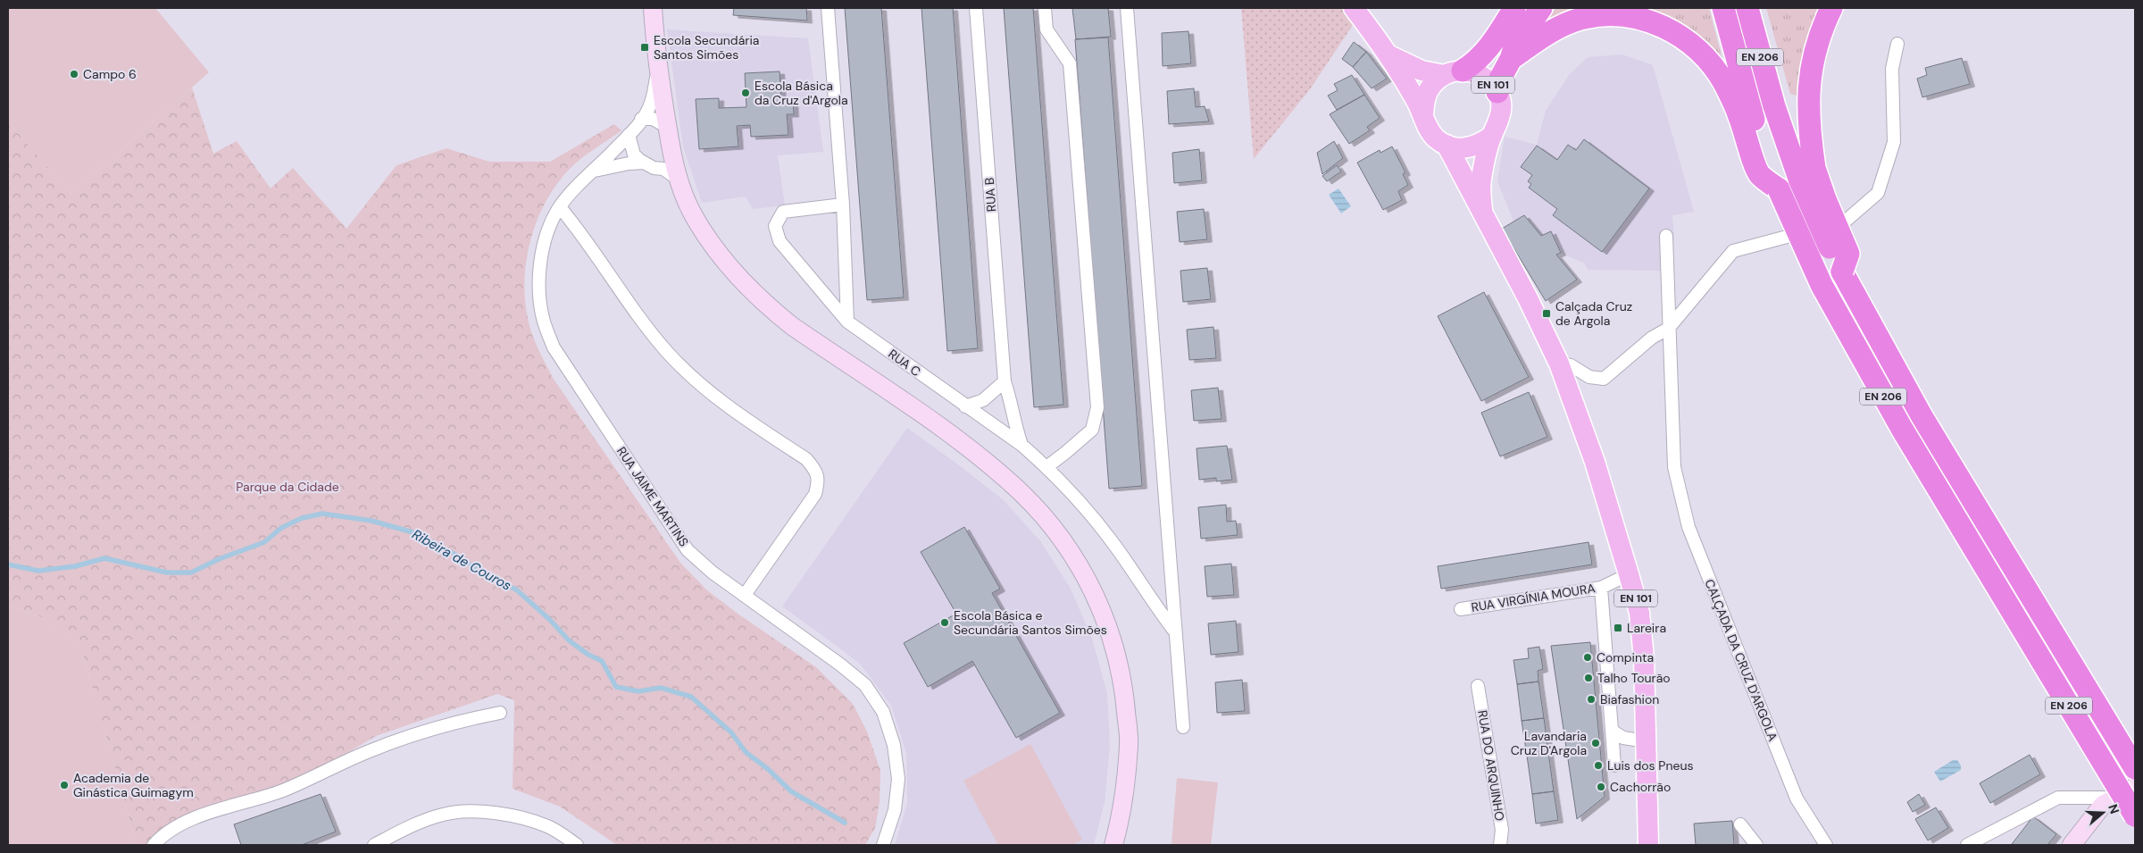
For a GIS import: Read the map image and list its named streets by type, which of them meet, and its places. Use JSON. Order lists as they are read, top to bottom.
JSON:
{
  "streets": {
    "highway": ["EN 206"],
    "main road": ["EN 101"],
    "street": [
      "RUA B",
      "RUA C",
      "RUA JAIME MARTINS",
      "RUA VIRGÍNIA MOURA",
      "CALÇADA DA CRUZ D'ARGOLA",
      "RUA DO ARQUINHO"
    ]
  },
  "crossings": [
    ["EN 101", "RUA VIRGÍNIA MOURA"],
    ["RUA B", "RUA C"]
  ],
  "water": ["Ribeira de Couros"],
  "parks": ["Parque da Cidade"],
  "places": {
    "transit": ["Escola Secundária Santos Simões", "Calçada Cruz de Argola", "Lareira"],
    "other": [
      "Campo 6",
      "Escola Básica da Cruz d'Argola",
      "Escola Básica e Secundária Santos Simões",
      "Compinta",
      "Talho Tourão",
      "Biafashion",
      "Lavandaria Cruz D'Argola",
      "Luis dos Pneus",
      "Academia de Ginástica Guimagym",
      "Cachorrão"
    ]
  },
  "north": "right"
}
